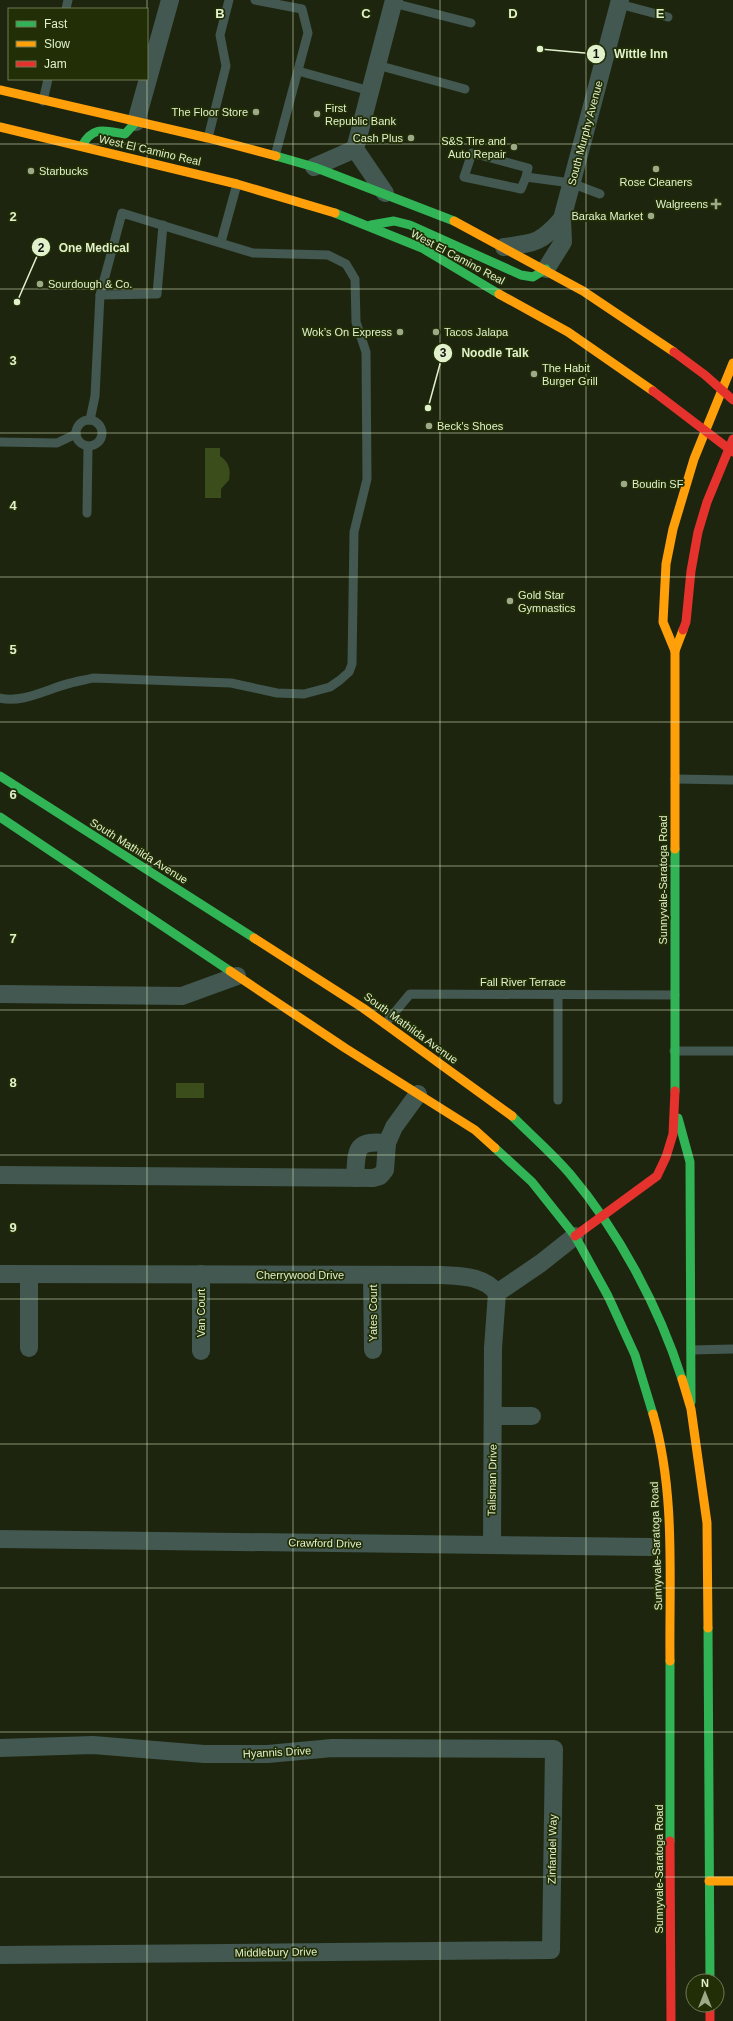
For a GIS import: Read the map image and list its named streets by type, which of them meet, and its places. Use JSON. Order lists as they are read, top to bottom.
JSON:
{
  "streets": {
    "main road": ["West El Camino Real", "South Mathilda Avenue", "Sunnyvale-Saratoga Road"],
    "street": [
      "South Murphy Avenue",
      "Cherrywood Drive",
      "Van Court",
      "Yates Court",
      "Talisman Drive",
      "Crawford Drive",
      "Hyannis Drive",
      "Zinfandel Way",
      "Middlebury Drive"
    ],
    "lane": ["Fall River Terrace"]
  },
  "crossings": [
    ["West El Camino Real", "Sunnyvale-Saratoga Road"],
    ["South Mathilda Avenue", "Sunnyvale-Saratoga Road"],
    ["South Mathilda Avenue", "Fall River Terrace"],
    ["Sunnyvale-Saratoga Road", "Fall River Terrace"],
    ["Cherrywood Drive", "Van Court"],
    ["Cherrywood Drive", "Yates Court"],
    ["Cherrywood Drive", "Talisman Drive"],
    ["Talisman Drive", "Crawford Drive"],
    ["Hyannis Drive", "Zinfandel Way"],
    ["Zinfandel Way", "Middlebury Drive"]
  ],
  "places": {
    "other": [
      "Wittle Inn",
      "The Floor Store",
      "First Republic Bank",
      "Cash Plus",
      "S&S Tire and Auto Repair",
      "Rose Cleaners",
      "Starbucks",
      "Baraka Market",
      "Sourdough & Co.",
      "One Medical",
      "Wok’s On Express",
      "Tacos Jalapa",
      "The Habit Burger Grill",
      "Noodle Talk",
      "Beck's Shoes",
      "Boudin SF",
      "Gold Star Gymnastics"
    ],
    "health": ["Walgreens"]
  },
  "legend": ["Fast", "Slow", "Jam"],
  "north": "top",
  "grid": {
    "columns": [
      "B",
      "C",
      "D",
      "E"
    ],
    "rows": [
      "2",
      "3",
      "4",
      "5",
      "6",
      "7",
      "8",
      "9"
    ]
  }
}
